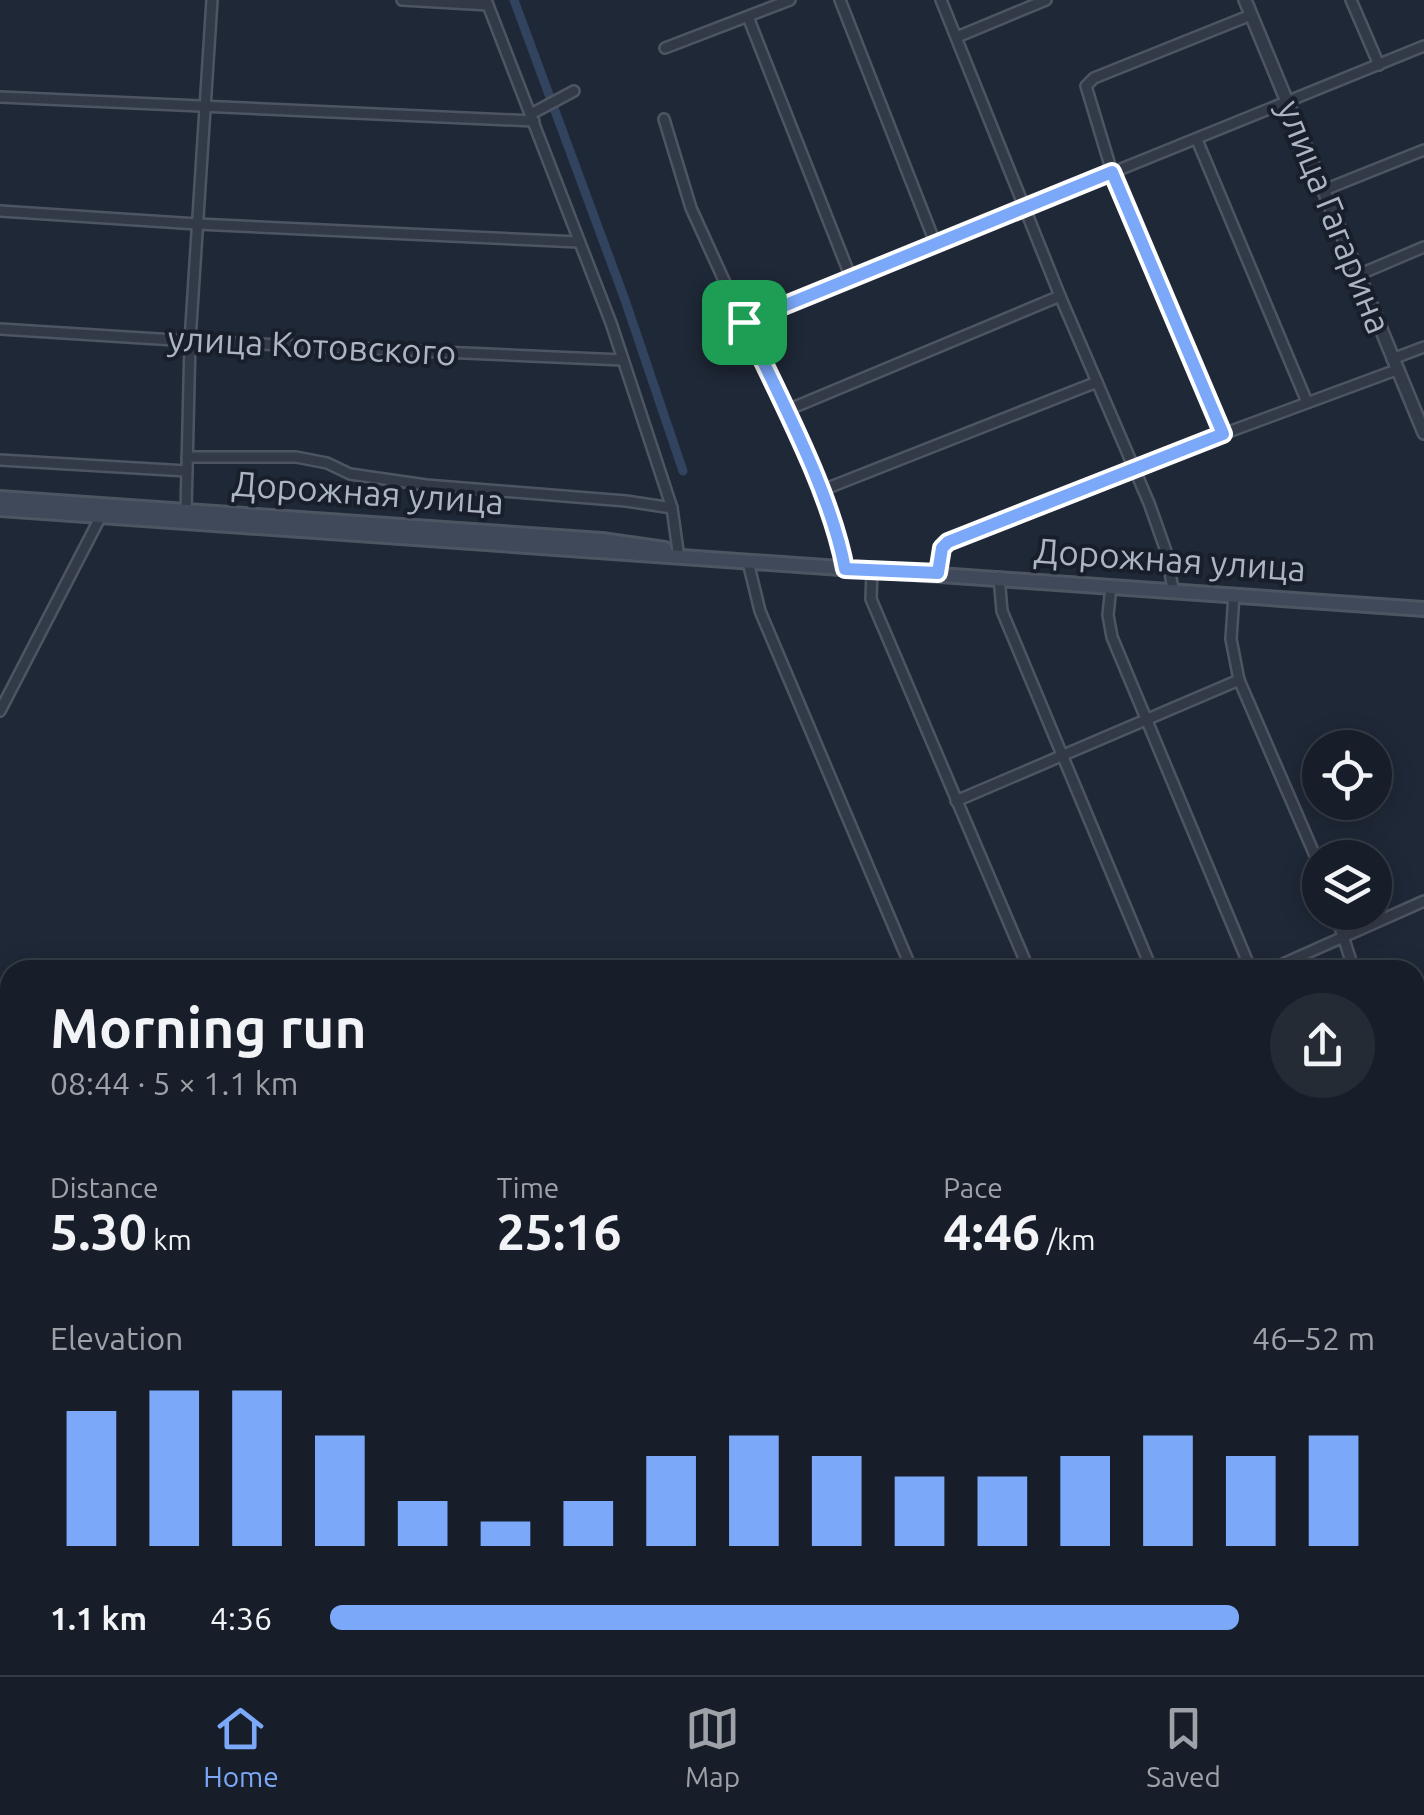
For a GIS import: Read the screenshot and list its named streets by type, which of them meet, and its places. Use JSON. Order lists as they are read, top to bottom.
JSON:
{
  "streets": {
    "main road": ["Дорожная улица"],
    "street": ["улица Гагарина", "улица Котовского"]
  },
  "page": {
    "heading": ["Morning run", "08:44 · 5 × 1.1 km"],
    "stats": [
      ["Distance", "5.30 km"],
      ["Time", "25:16"],
      ["Pace", "4:46 /km"]
    ],
    "chart": ["Elevation", "46–52 m"],
    "list": [
      {
        "name": "1.1 km",
        "note": "4:36"
      }
    ],
    "tabs": ["Home", "Map", "Saved"]
  }
}
